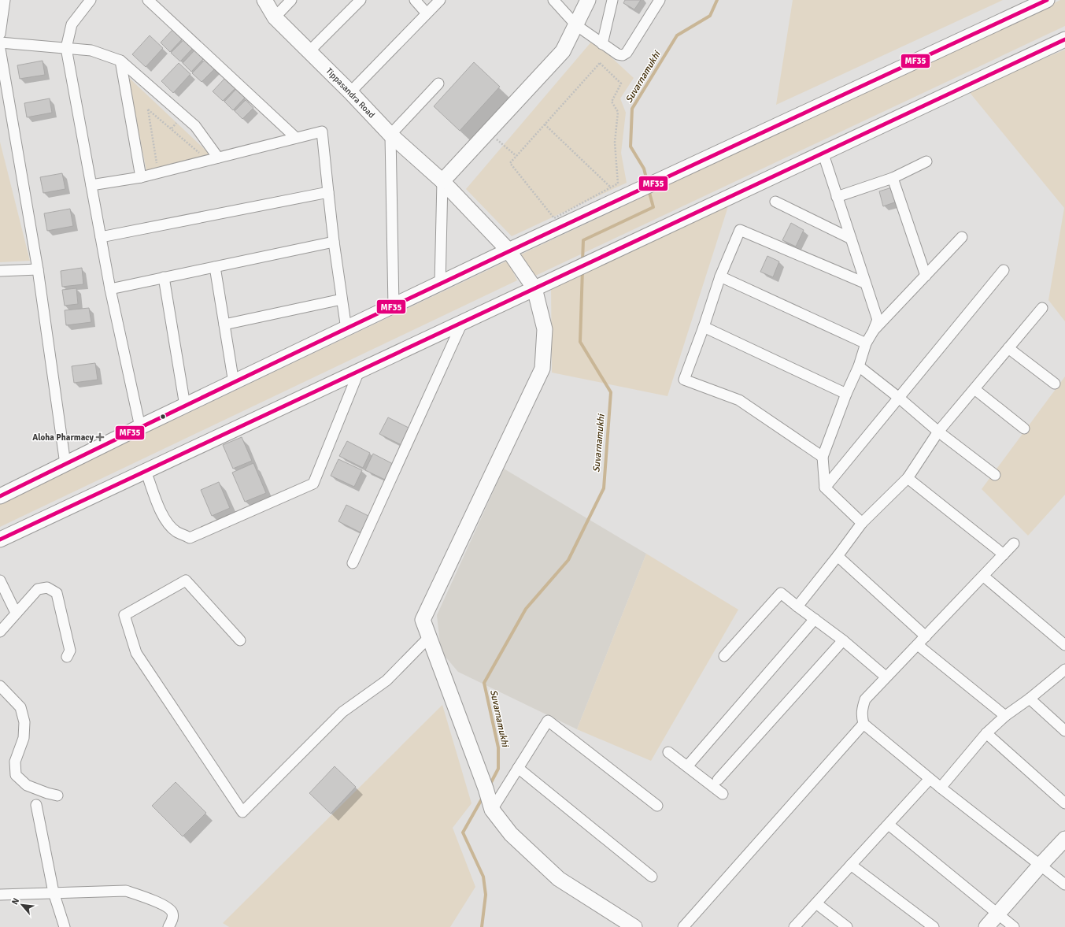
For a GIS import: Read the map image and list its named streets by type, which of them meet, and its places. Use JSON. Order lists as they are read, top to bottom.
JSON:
{
  "streets": {
    "main road": ["Tippasandra Road"]
  },
  "water": ["Suvarnamukhi"],
  "places": {
    "health": ["Aloha Pharmacy"]
  },
  "lines": ["transit line MF35"],
  "north": "top left"
}
